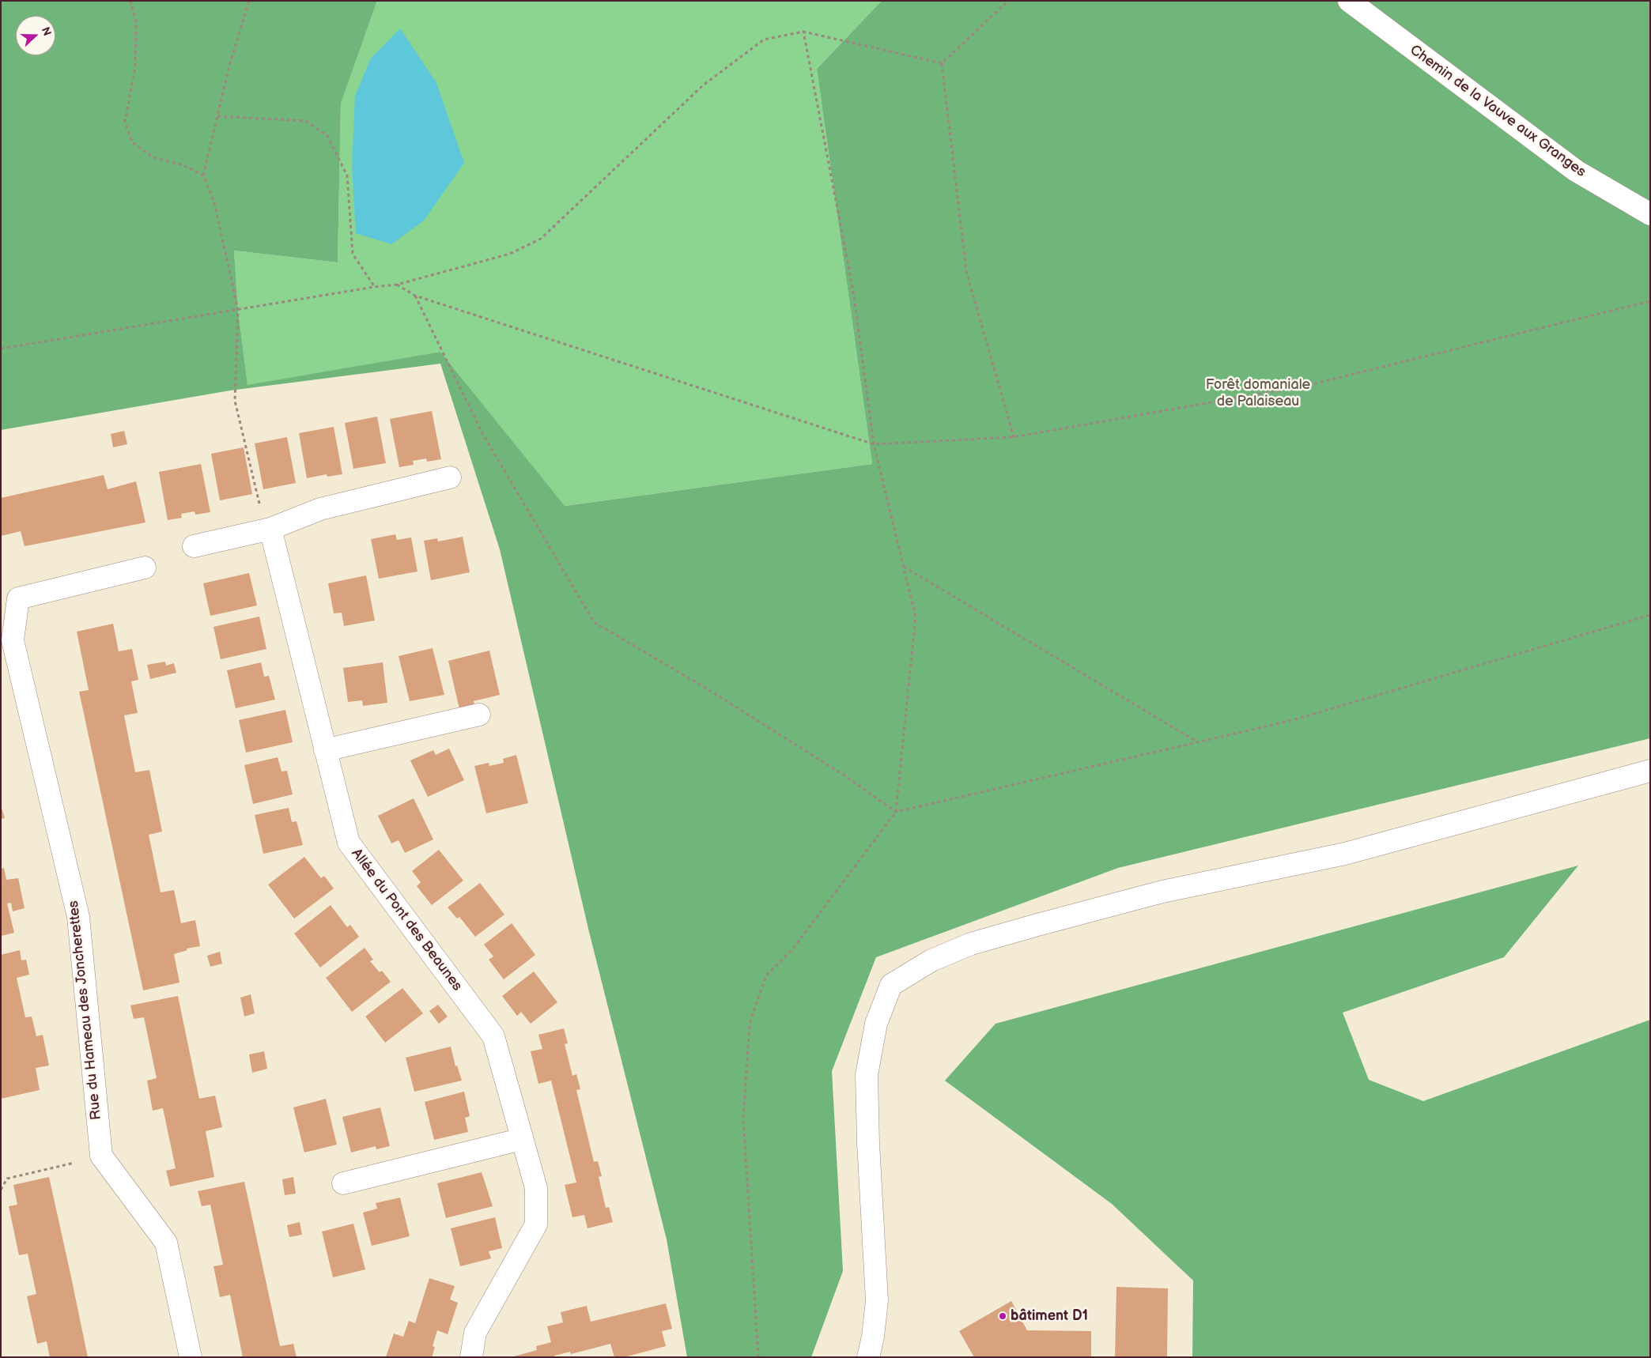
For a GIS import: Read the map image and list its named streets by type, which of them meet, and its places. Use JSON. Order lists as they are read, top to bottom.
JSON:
{
  "streets": {
    "street": ["Chemin de la Vauve aux Granges", "Allée du Pont des Beaunes", "Rue du Hameau des Joncherettes"]
  },
  "parks": ["Forêt domaniale de Palaiseau"],
  "places": ["bâtiment D1"],
  "north": "right"
}
